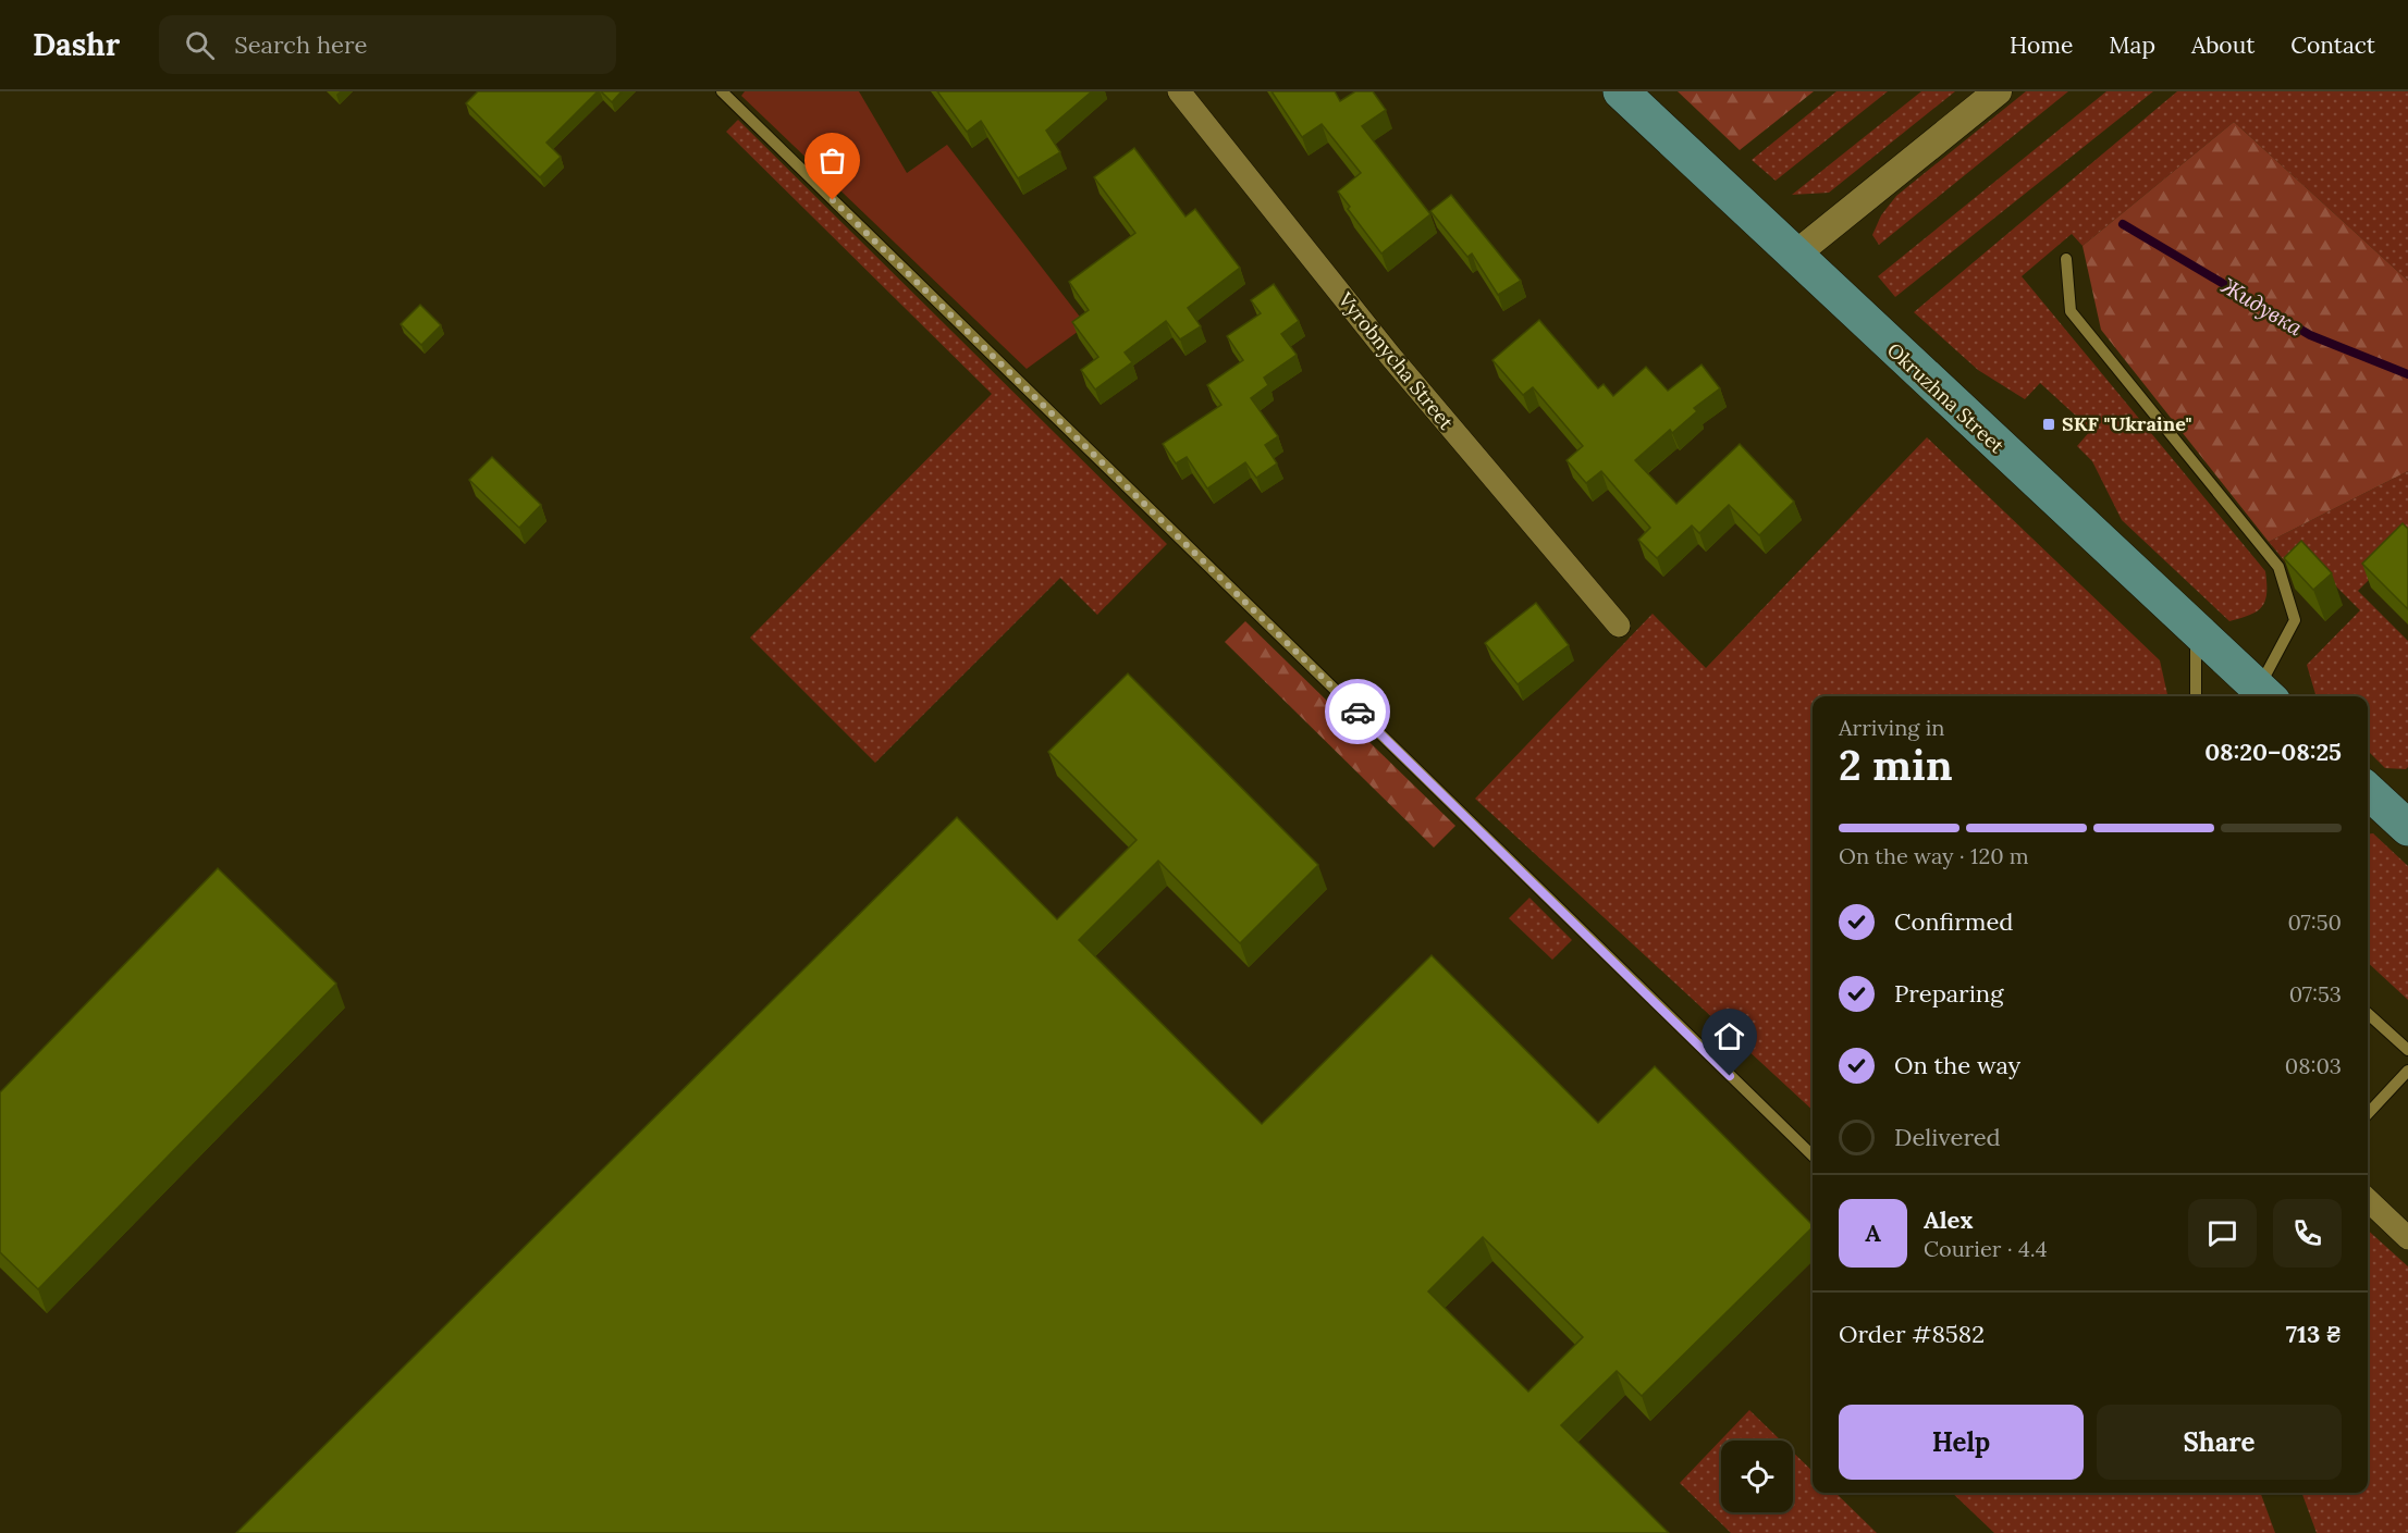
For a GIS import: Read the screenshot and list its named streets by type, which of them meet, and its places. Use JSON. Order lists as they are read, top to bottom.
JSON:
{
  "streets": {
    "main road": ["Okruzhna Street"],
    "street": ["Vyrobnycha Street"]
  },
  "water": ["Жидувка"],
  "places": {
    "transit": ["SKF \"Ukraine\""]
  },
  "page": {
    "header": "Dashr",
    "search": "Search here",
    "nav": [
      "Home",
      "Map",
      "About",
      "Contact"
    ],
    "heading": ["2 min", "Arriving in", "08:20–08:25"],
    "panel": [
      "Alex",
      "Courier · 4.4",
      "Order #8582",
      "713 ₴"
    ],
    "bar": "On the way · 120 m",
    "list": [
      ["Confirmed", "07:50"],
      ["Preparing", "07:53"],
      ["On the way", "08:03"],
      "Delivered"
    ],
    "round": "A",
    "buttons": ["Help", "Share"]
  }
}
